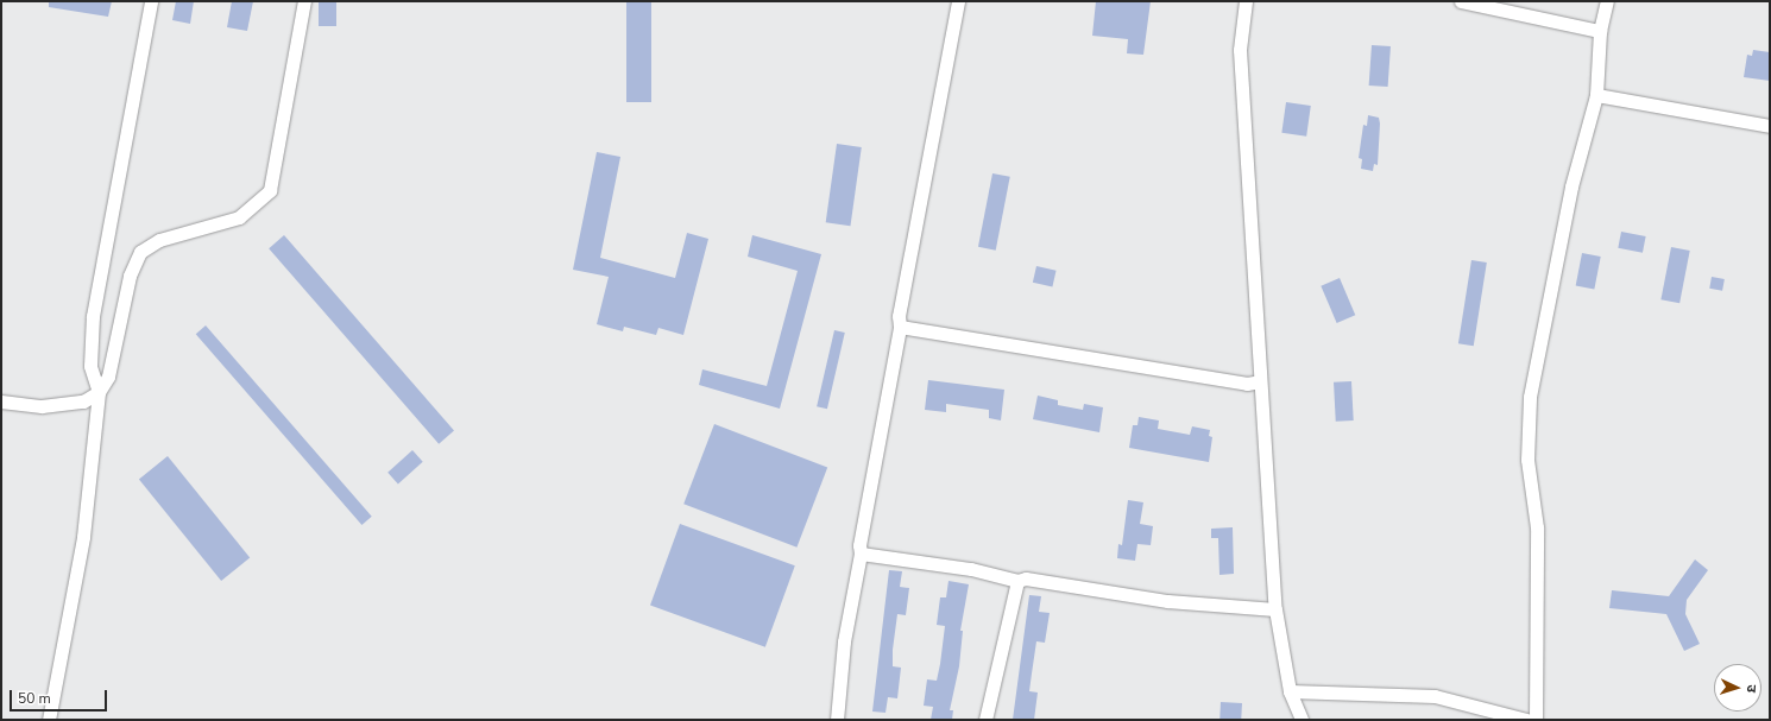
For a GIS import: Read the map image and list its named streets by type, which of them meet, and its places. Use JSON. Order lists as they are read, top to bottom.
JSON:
{
  "scale_bar": "50 m",
  "north": "right"
}
